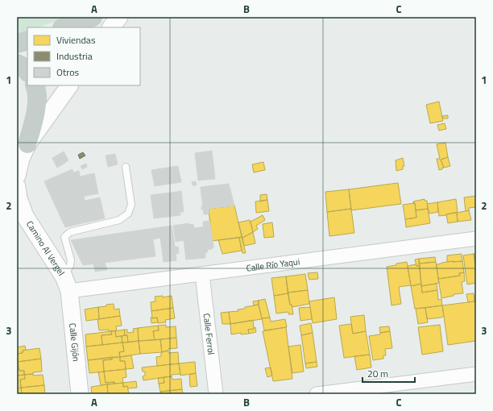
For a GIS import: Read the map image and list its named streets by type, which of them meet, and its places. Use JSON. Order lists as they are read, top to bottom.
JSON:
{
  "streets": {
    "street": [
      "Camino Al Vergel",
      "Calle Río Yaqui",
      "Calle Ferrol",
      "Calle Gijón"
    ]
  },
  "crossings": [
    ["Camino Al Vergel", "Calle Río Yaqui"],
    ["Camino Al Vergel", "Calle Gijón"],
    ["Calle Río Yaqui", "Calle Ferrol"],
    ["Calle Río Yaqui", "Calle Gijón"]
  ],
  "legend": ["Viviendas", "Industria", "Otros"],
  "scale_bar": "20 m",
  "grid": {
    "columns": ["A", "B", "C"],
    "rows": ["1", "2", "3"]
  }
}
